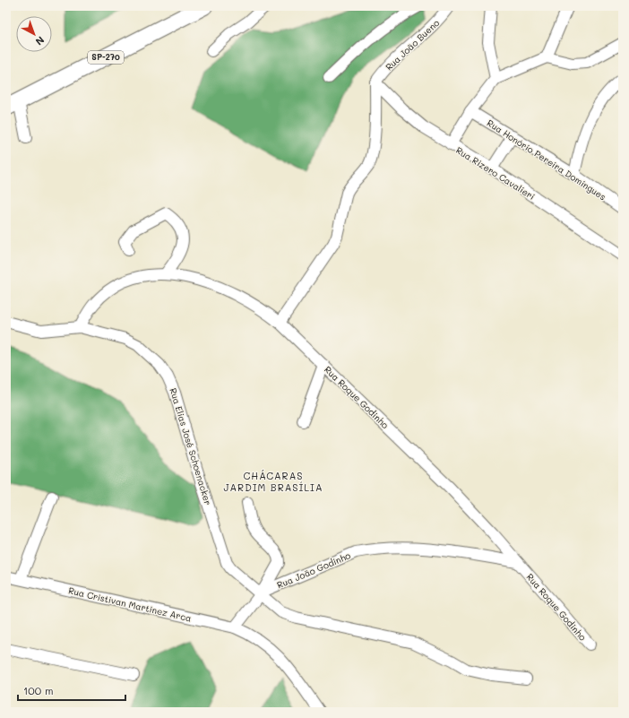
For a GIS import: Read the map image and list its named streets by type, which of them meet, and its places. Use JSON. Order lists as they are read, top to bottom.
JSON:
{
  "streets": {
    "highway": ["SP-270"],
    "street": [
      "Rua João Bueno",
      "Rua Honório Pereira Domingues",
      "Rua Rizero Cavalieri",
      "Rua Roque Godinho",
      "Rua Elias José Schoenacker",
      "Rua João Godinho",
      "Rua Cristivan Martinez Arca"
    ]
  },
  "crossings": [
    ["Rua João Bueno", "Rua Rizero Cavalieri"],
    ["Rua Roque Godinho", "Rua Elias José Schoenacker"],
    ["Rua Roque Godinho", "Rua João Godinho"],
    ["Rua Elias José Schoenacker", "Rua João Godinho"],
    ["Rua João Godinho", "Rua Cristivan Martinez Arca"]
  ],
  "districts": ["CHÁCARAS JARDIM BRASÍLIA"],
  "scale_bar": "100 m",
  "north": "bottom right"
}
